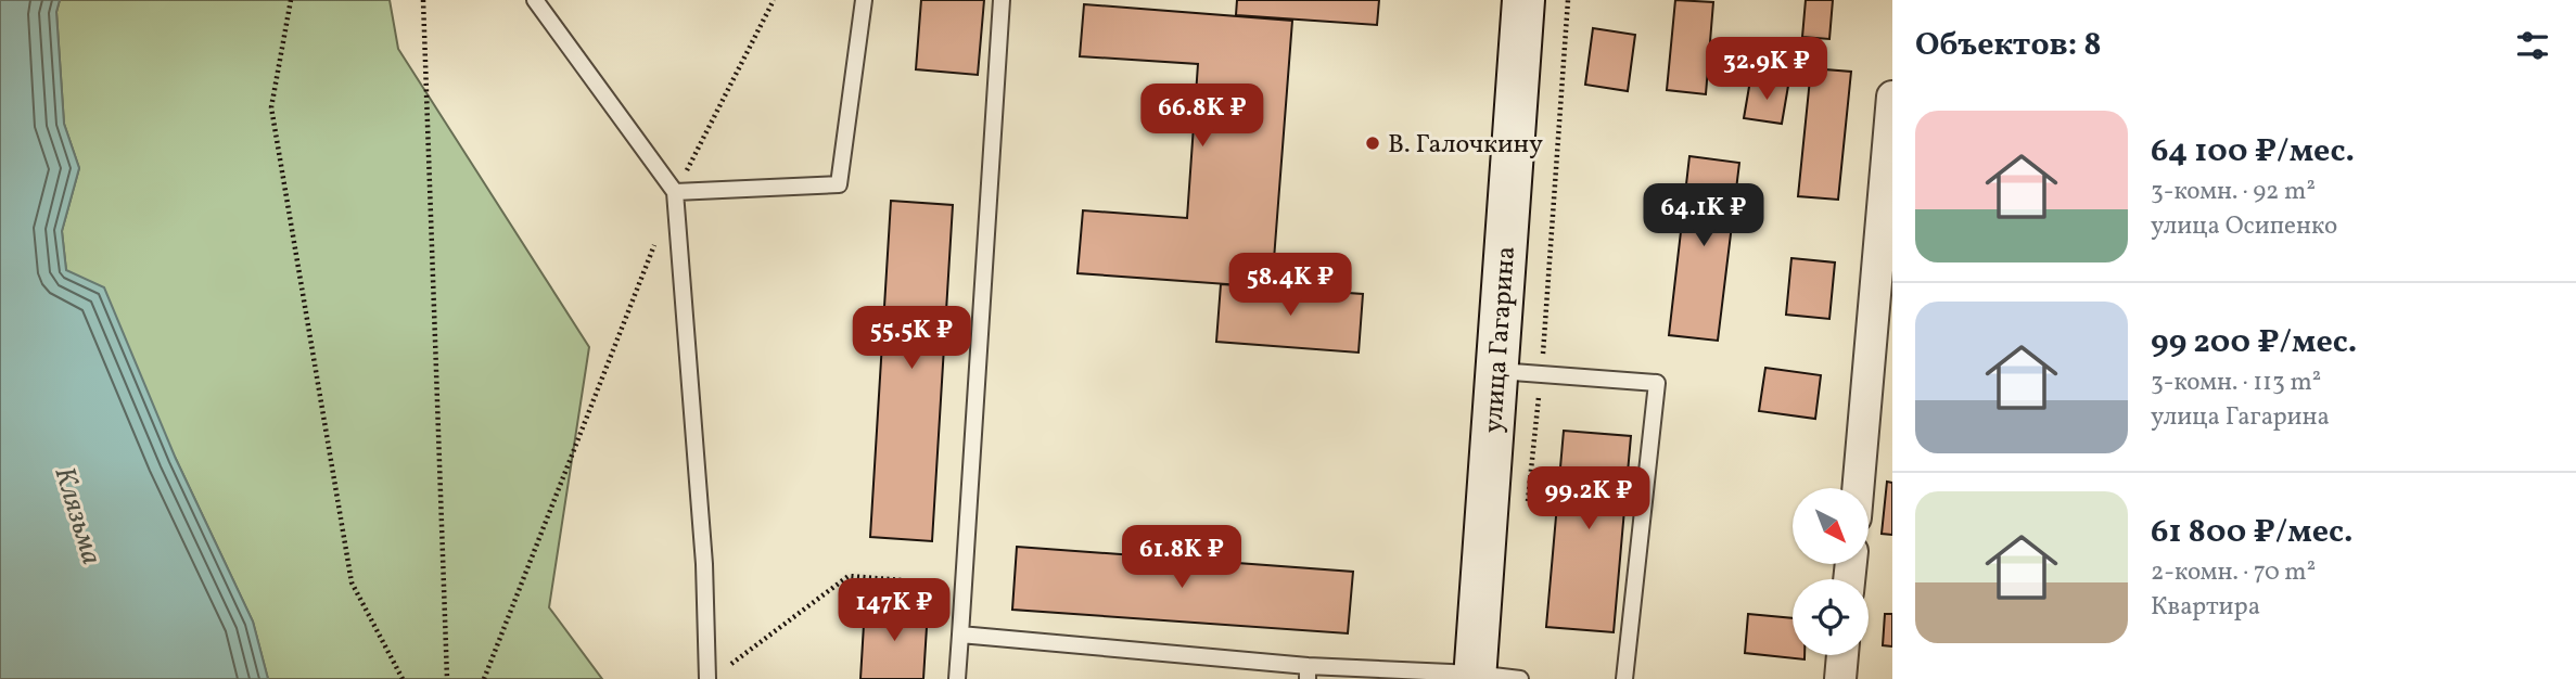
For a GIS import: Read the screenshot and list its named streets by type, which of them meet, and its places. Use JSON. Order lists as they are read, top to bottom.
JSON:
{
  "streets": {
    "main road": ["улица Гагарина"]
  },
  "water": ["Клязьма"],
  "places": ["В. Галочкину"],
  "north": "bottom right",
  "page": {
    "heading": "Объектов: 8",
    "price": [
      "32.9K ₽",
      "66.8K ₽",
      "64.1K ₽",
      "58.4K ₽",
      "55.5K ₽",
      "99.2K ₽",
      "61.8K ₽",
      "147K ₽"
    ],
    "list": [
      {
        "name": "64 100 ₽/мес.",
        "note": "3-комн. · 92 m² · улица Осипенко"
      },
      {
        "name": "99 200 ₽/мес.",
        "note": "3-комн. · 113 m² · улица Гагарина"
      },
      {
        "name": "61 800 ₽/мес.",
        "note": "2-комн. · 70 m² · Квартира"
      }
    ]
  }
}
